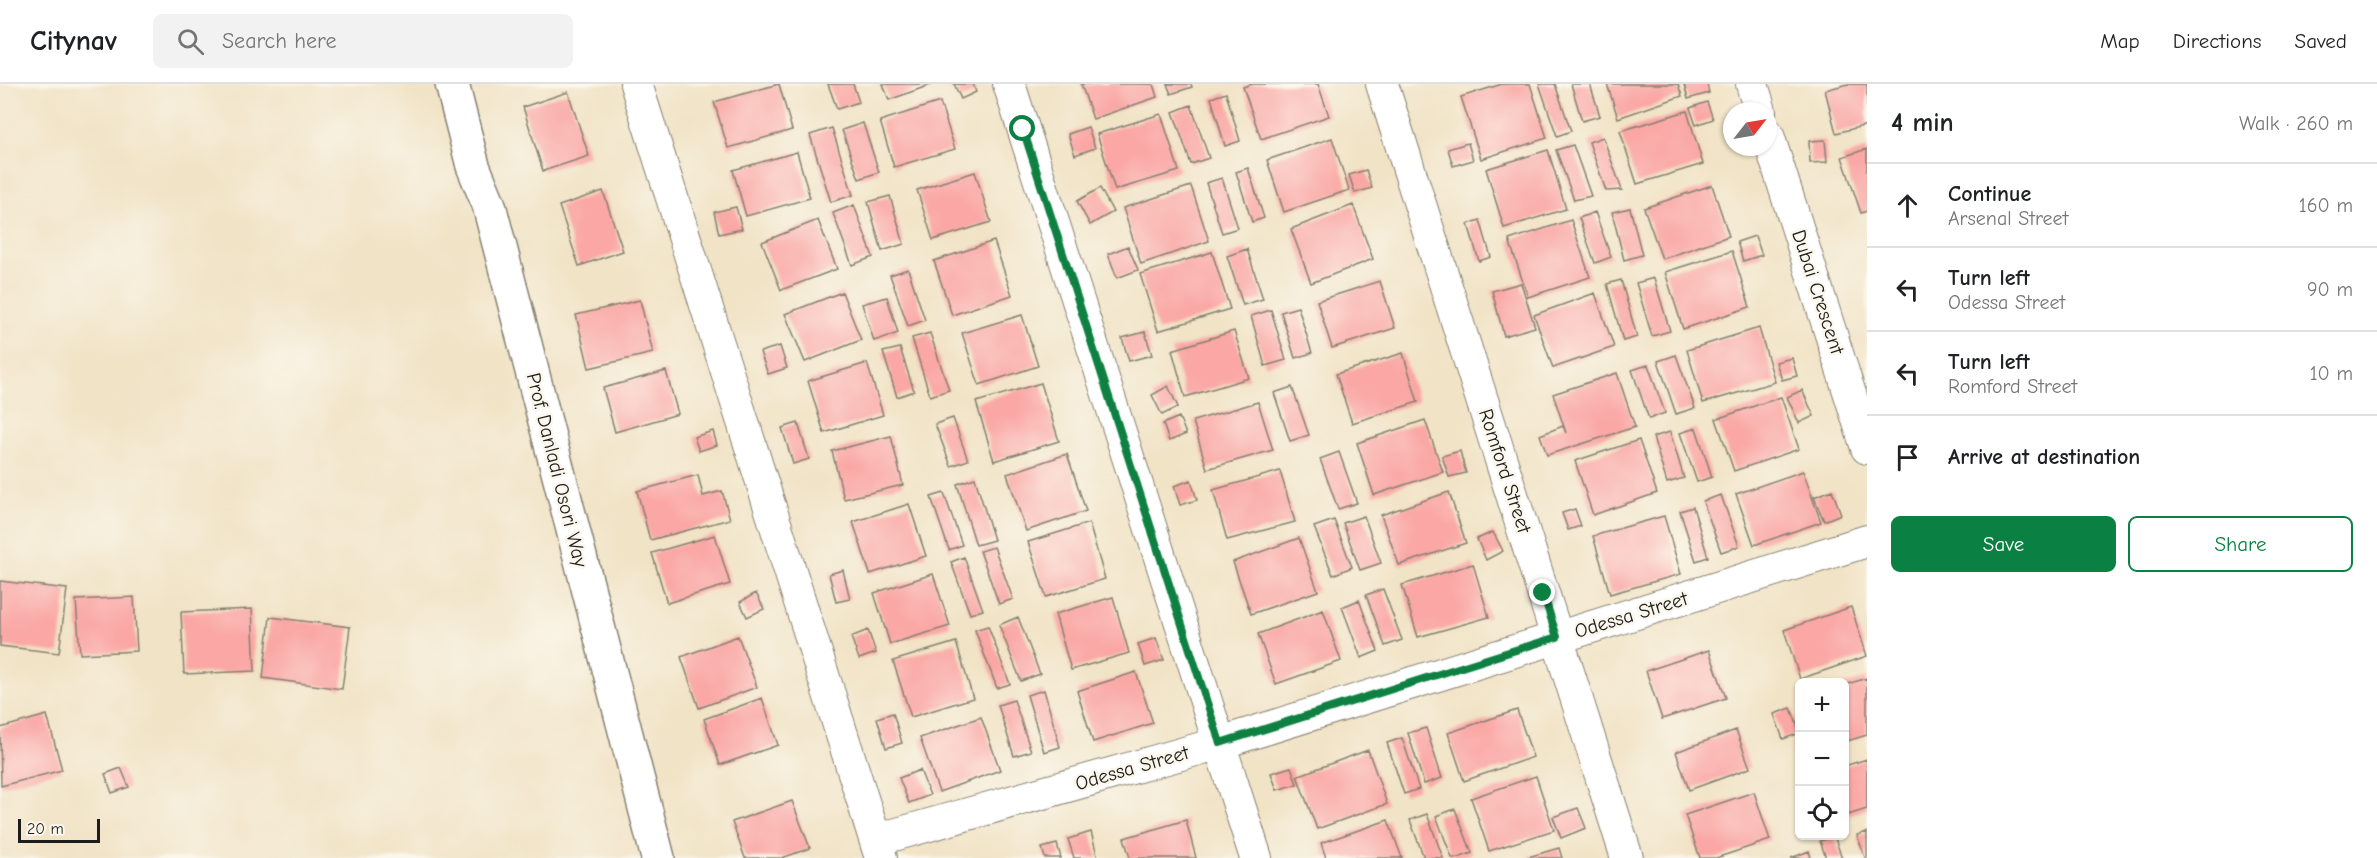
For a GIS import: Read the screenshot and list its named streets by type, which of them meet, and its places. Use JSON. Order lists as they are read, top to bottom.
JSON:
{
  "streets": {
    "street": [
      "Dubai Crescent",
      "Prof. Danladi Osori Way",
      "Romford Street",
      "Odessa Street"
    ]
  },
  "crossings": [
    ["Romford Street", "Odessa Street"]
  ],
  "scale_bar": "20 m",
  "north": "top right",
  "page": {
    "header": "Citynav",
    "search": "Search here",
    "nav": ["Map", "Directions", "Saved"],
    "heading": ["4 min", "Walk · 260 m"],
    "list": [
      ["Continue", "Arsenal Street", "160 m"],
      ["Turn left", "Odessa Street", "90 m"],
      ["Turn left", "Romford Street", "10 m"],
      "Arrive at destination"
    ],
    "buttons": ["Save", "Share"],
    "map_buttons": ["+", "−"],
    "scale": "20 m"
  }
}
